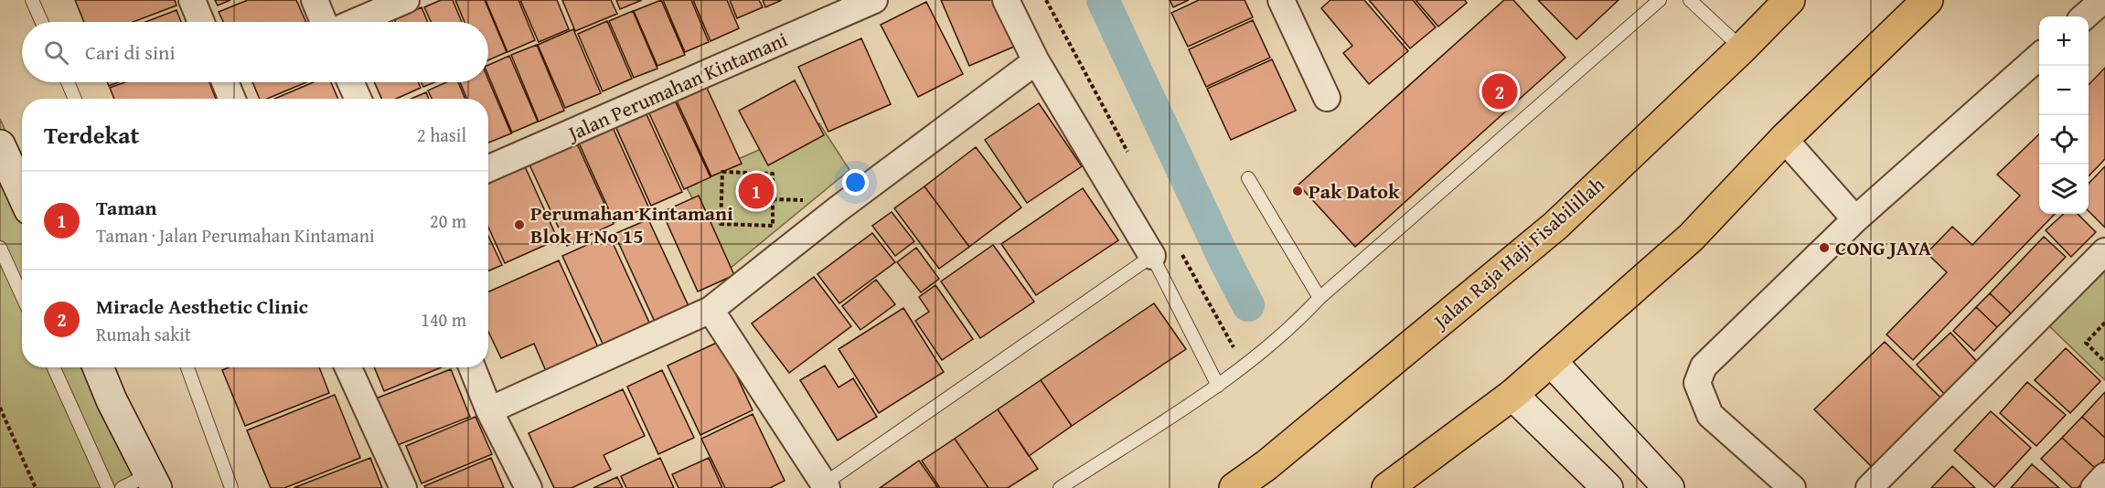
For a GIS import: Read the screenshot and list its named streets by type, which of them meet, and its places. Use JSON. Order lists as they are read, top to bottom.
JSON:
{
  "streets": {
    "main road": ["Jalan Raja Haji Fisabilillah"],
    "street": ["Jalan Perumahan Kintamani"]
  },
  "places": ["Pak Datok", "Perumahan Kintamani Blok H No 15", "CONG JAYA"],
  "page": {
    "map_buttons": ["+", "−"],
    "search": "Cari di sini",
    "pins": ["2", "1"],
    "heading": ["Terdekat", "2 hasil"],
    "list": [
      {
        "mark": "1",
        "name": "Taman",
        "note": "Taman · Jalan Perumahan Kintamani",
        "value": "20 m"
      },
      {
        "mark": "2",
        "name": "Miracle Aesthetic Clinic",
        "note": "Rumah sakit",
        "value": "140 m"
      }
    ]
  }
}
